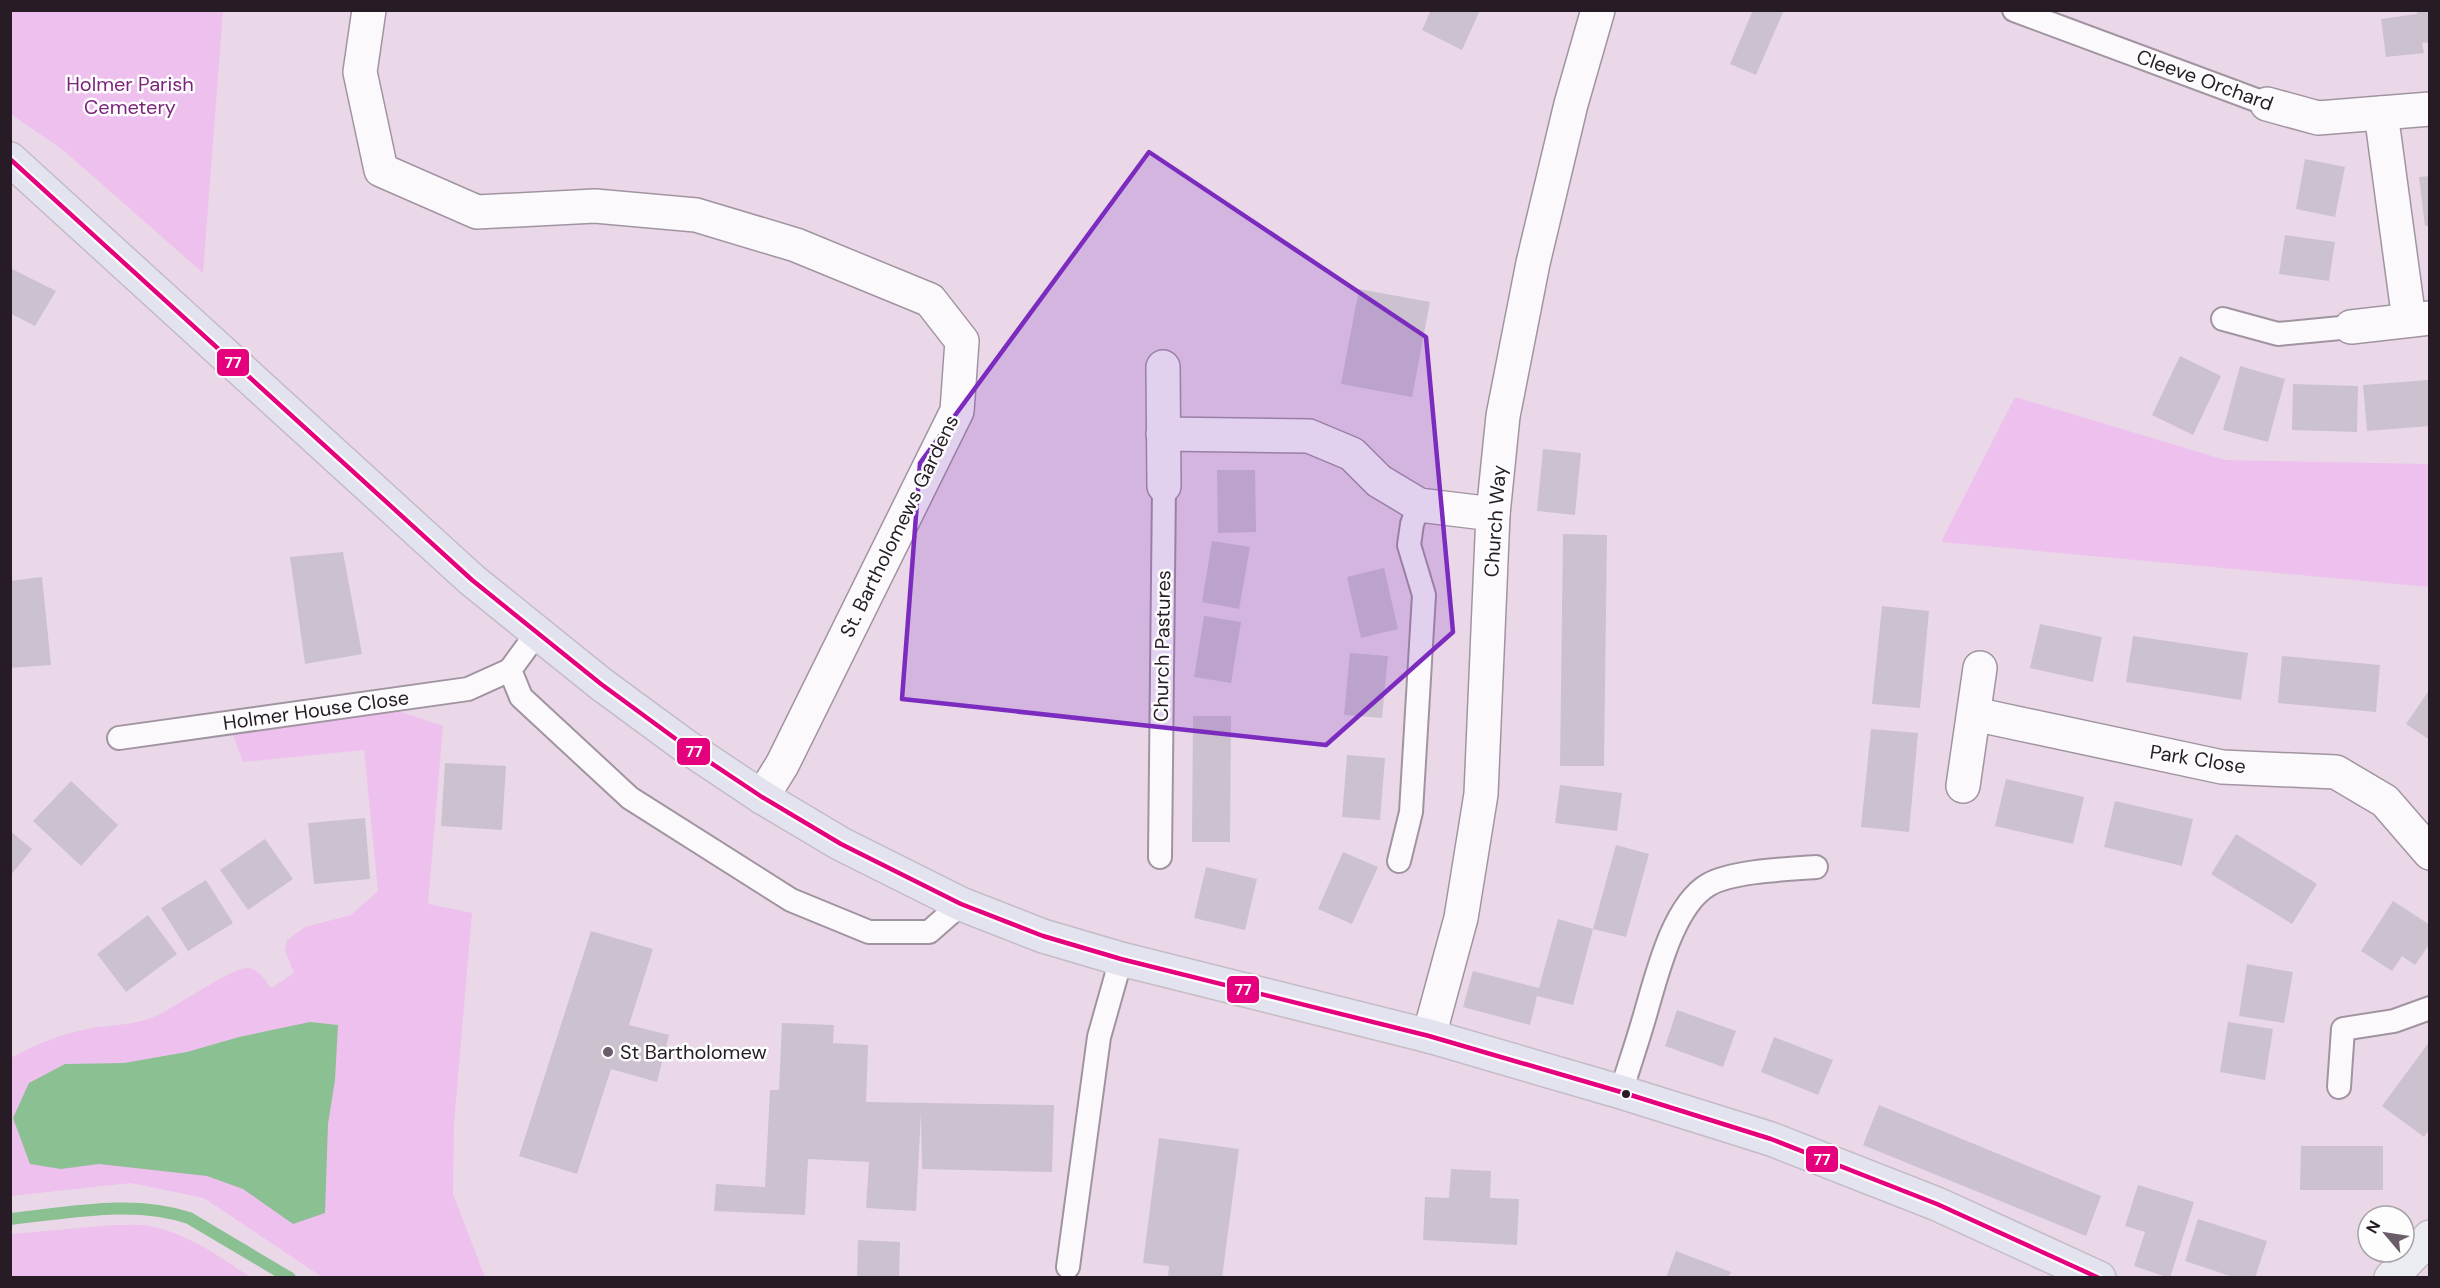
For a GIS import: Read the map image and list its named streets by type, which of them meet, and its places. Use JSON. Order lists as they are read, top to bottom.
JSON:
{
  "streets": {
    "street": [
      "Cleeve Orchard",
      "Church Way",
      "St. Bartholomews Gardens",
      "Church Pastures",
      "Park Close"
    ],
    "lane": ["Holmer House Close"]
  },
  "parks": ["Holmer Parish Cemetery"],
  "places": ["St Bartholomew"],
  "lines": ["transit line 77"],
  "north": "top left"
}
